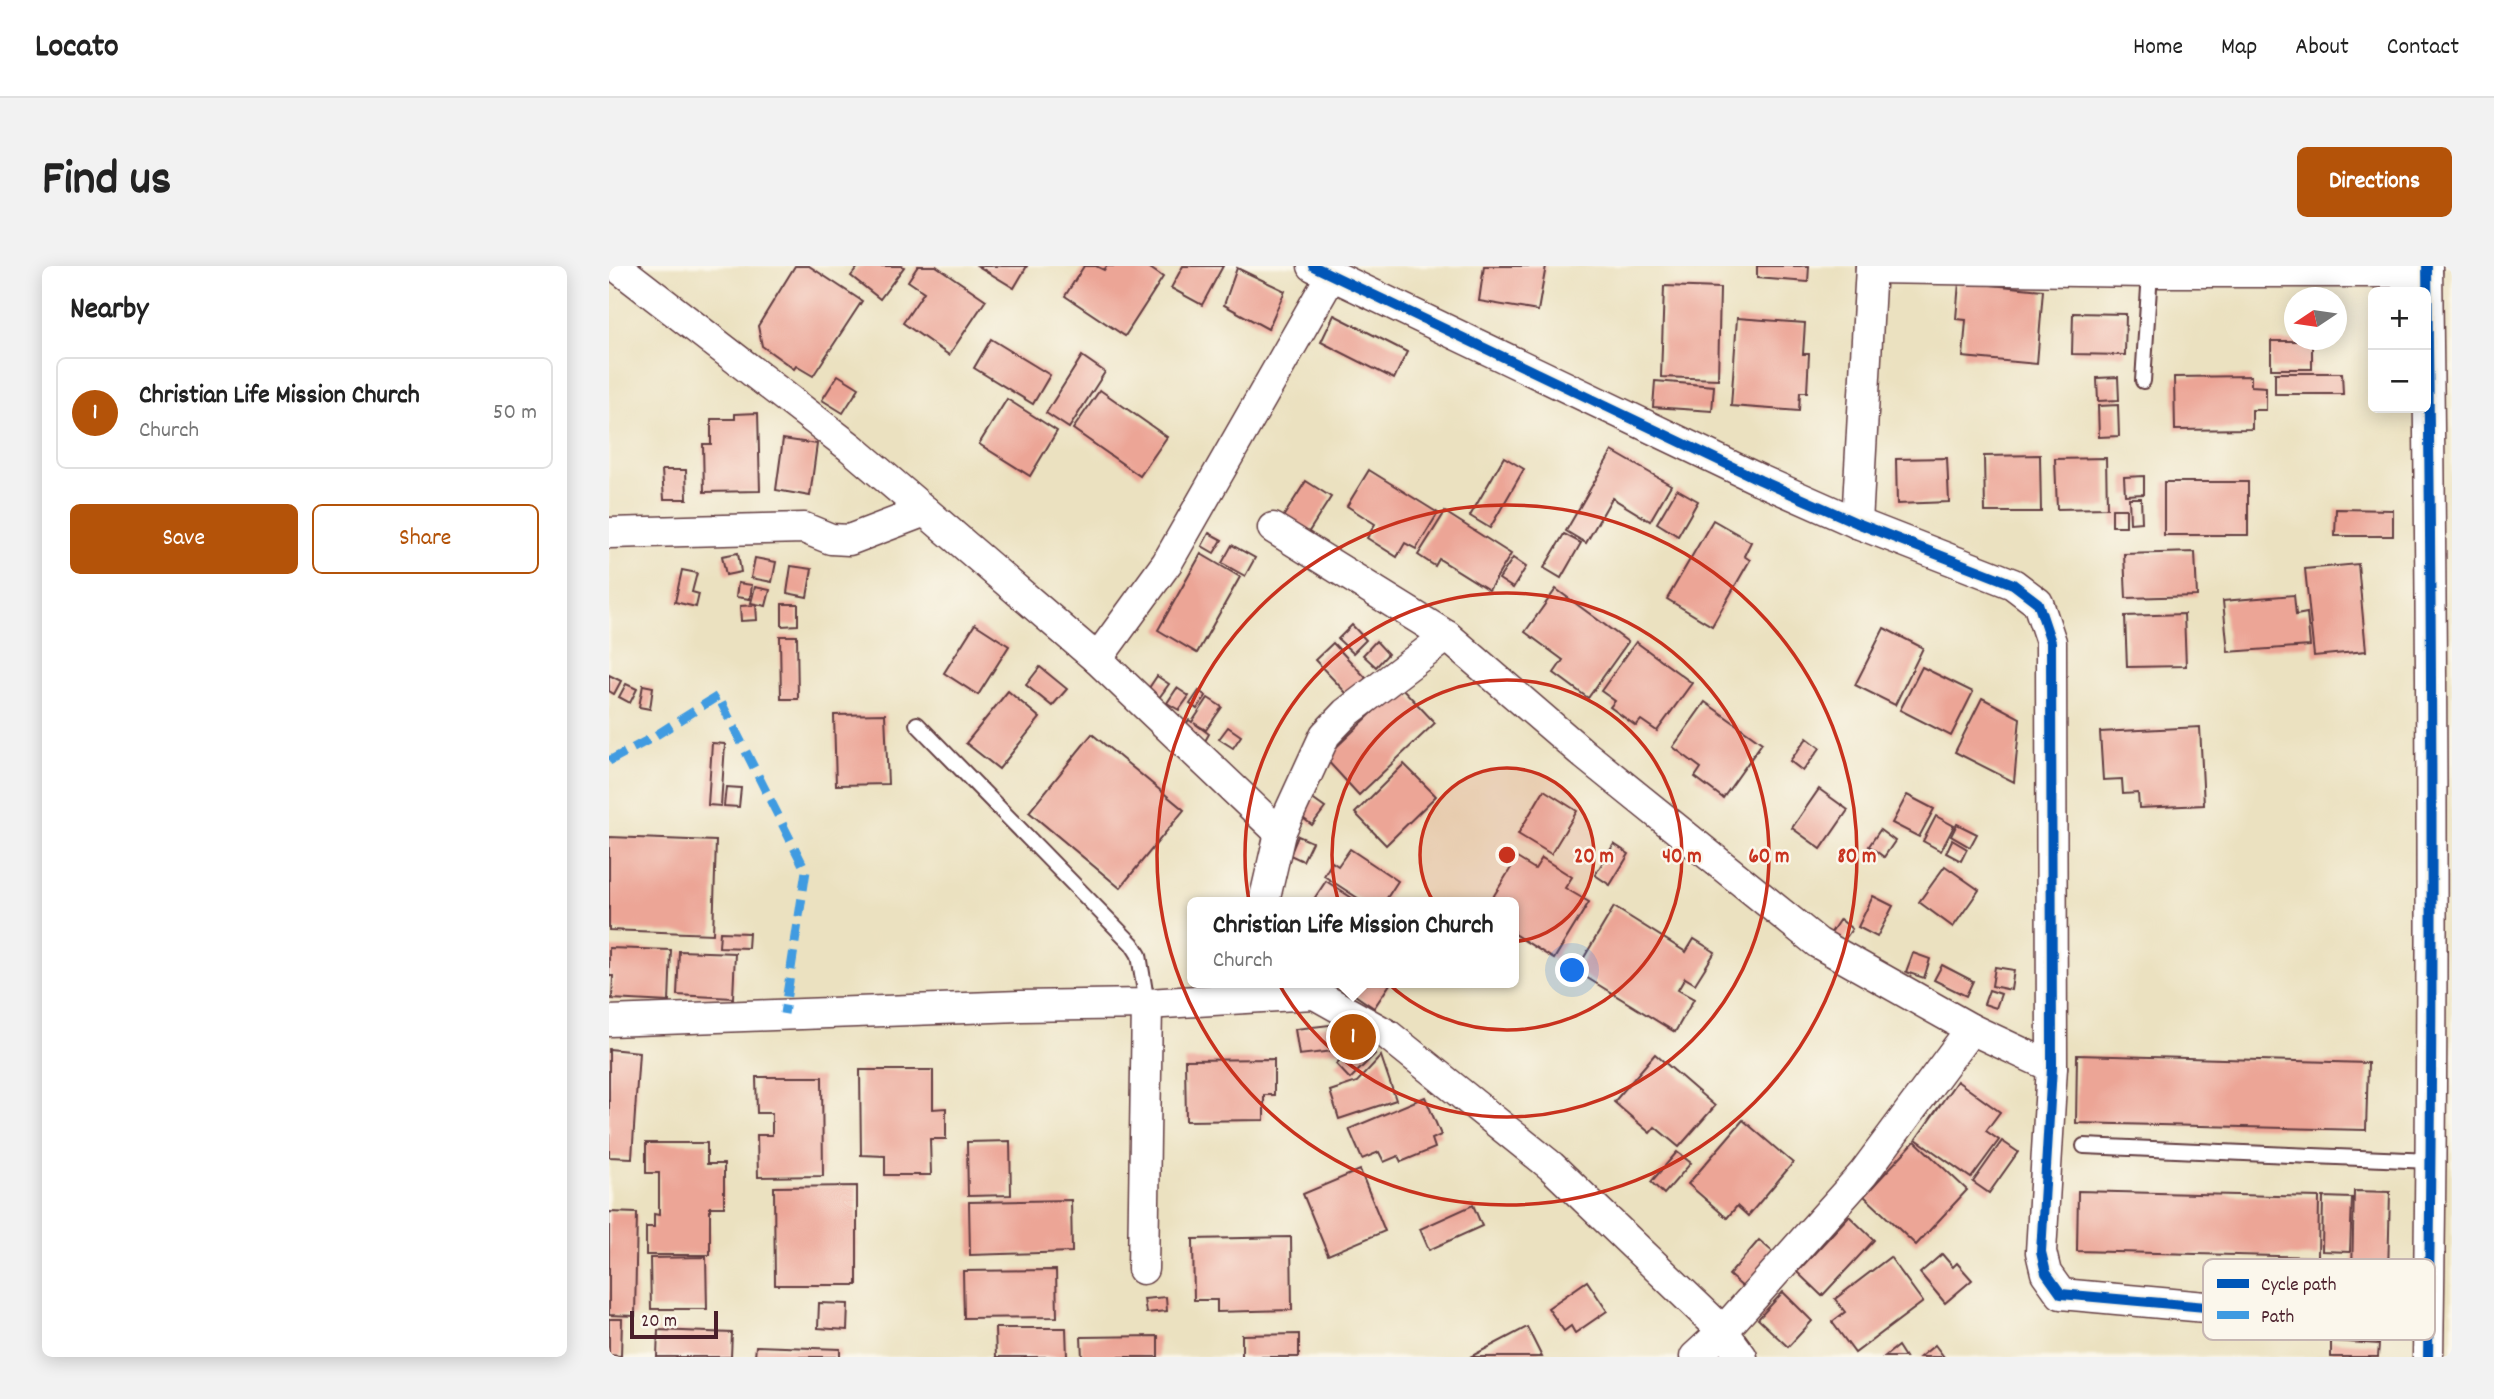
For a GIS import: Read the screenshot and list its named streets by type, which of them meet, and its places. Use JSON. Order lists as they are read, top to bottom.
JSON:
{
  "legend": ["Cycle path", "Path"],
  "scale_bar": "20 m",
  "north": "left",
  "page": {
    "header": "Locato",
    "nav": [
      "Home",
      "Map",
      "About",
      "Contact"
    ],
    "title": "Find us",
    "buttons": [
      "Directions",
      ["Save", "Share"]
    ],
    "heading": "Nearby",
    "map_buttons": ["+", "−"],
    "list": [
      {
        "mark": "1",
        "name": "Christian Life Mission Church",
        "note": "Church",
        "value": "50 m"
      }
    ],
    "popup": ["Christian Life Mission Church", "Church"],
    "pins": "1",
    "scale": "20 m"
  },
  "rings": [
    "20 m",
    "40 m",
    "60 m",
    "80 m"
  ]
}
